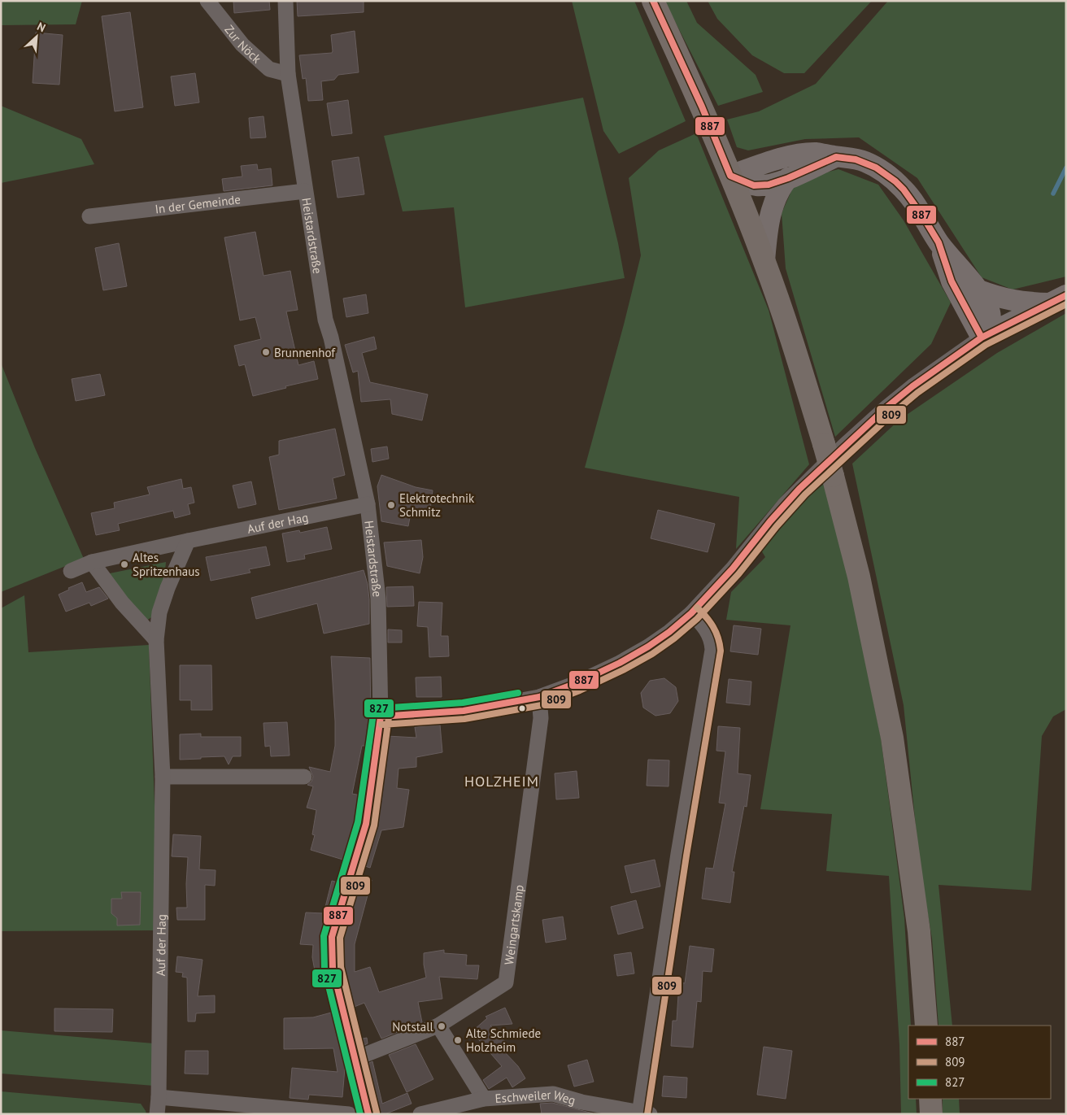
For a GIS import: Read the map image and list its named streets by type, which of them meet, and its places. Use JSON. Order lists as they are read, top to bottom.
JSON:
{
  "streets": {
    "street": [
      "Zur Nöck",
      "In der Gemeinde",
      "Heistardstraße",
      "Auf der Hag",
      "Weingartskamp",
      "Eschweiler Weg"
    ]
  },
  "crossings": [
    ["Zur Nöck", "Heistardstraße"],
    ["In der Gemeinde", "Heistardstraße"],
    ["Heistardstraße", "Auf der Hag"],
    ["Heistardstraße", "Weingartskamp"]
  ],
  "districts": ["HOLZHEIM"],
  "places": [
    "Brunnenhof",
    "Elektrotechnik Schmitz",
    "Altes Spritzenhaus",
    "Notstall",
    "Alte Schmiede Holzheim"
  ],
  "lines": ["transit line 887", "transit line 809", "transit line 827"],
  "legend": ["887", "809", "827"],
  "north": "top right"
}
